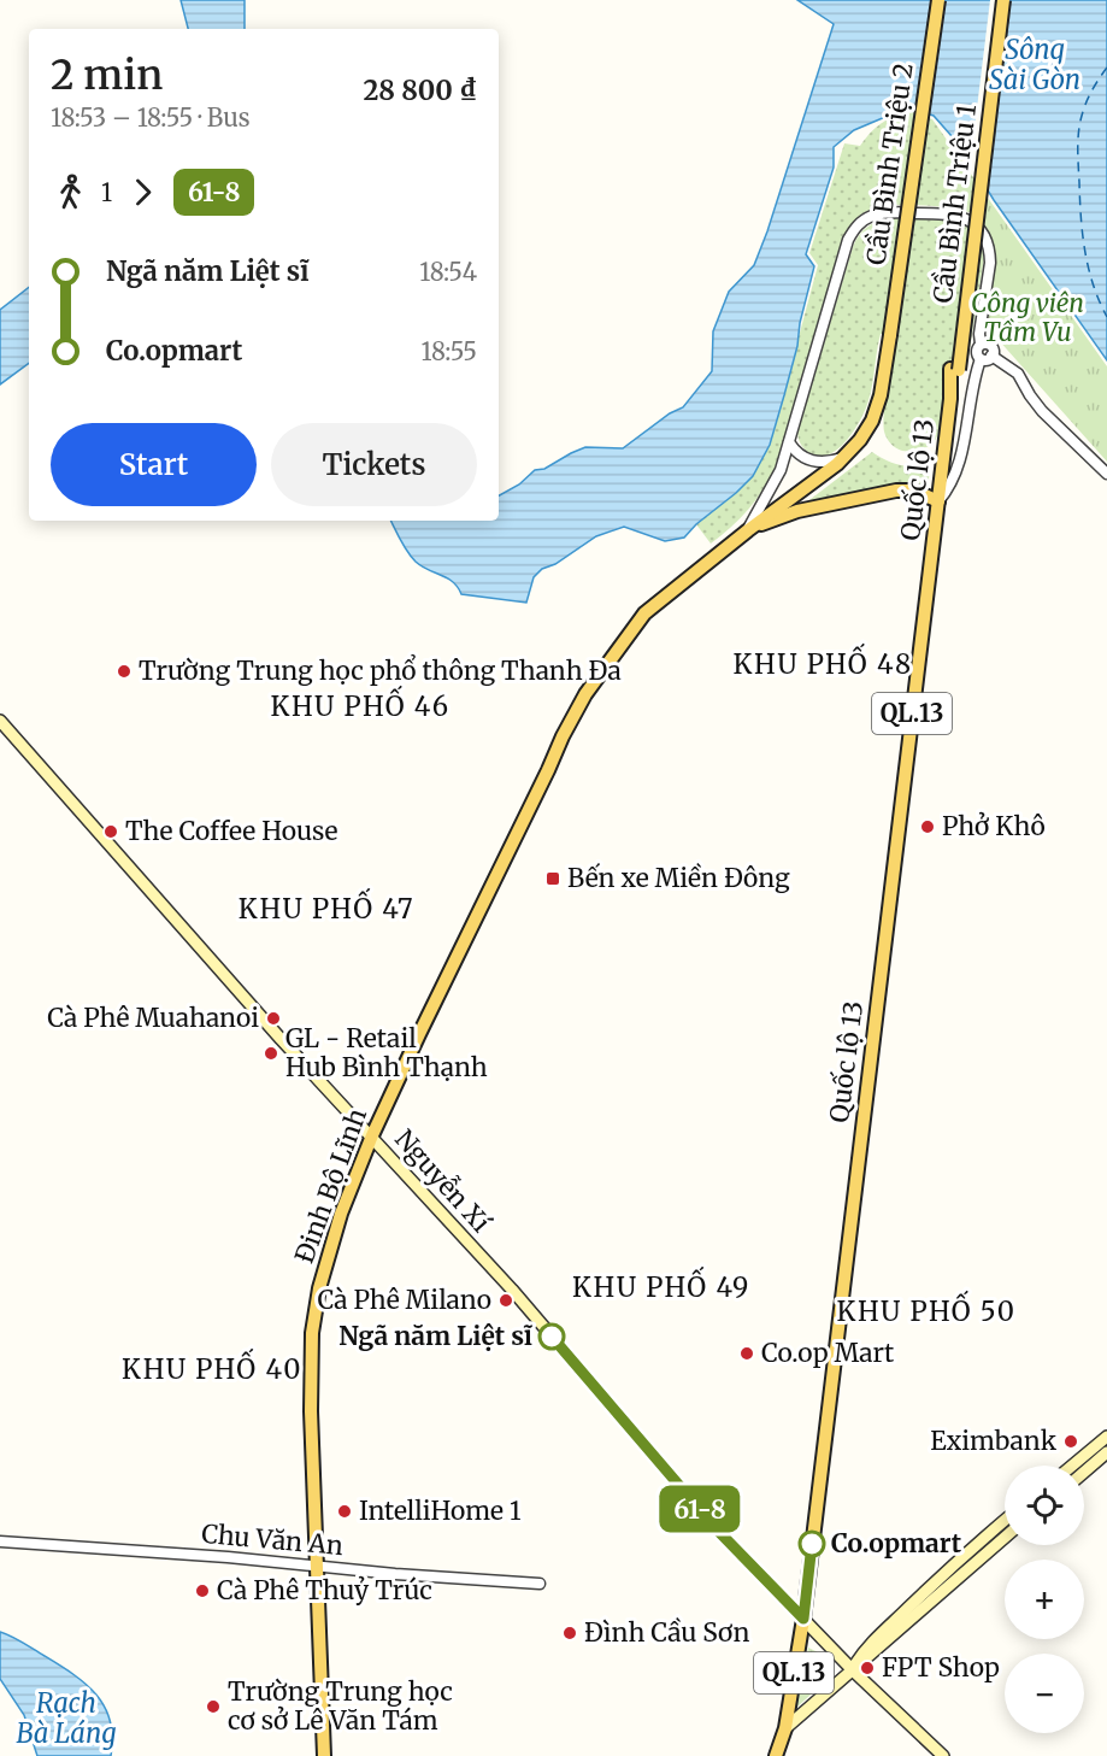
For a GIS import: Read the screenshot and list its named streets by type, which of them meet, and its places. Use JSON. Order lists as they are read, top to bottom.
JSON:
{
  "streets": {
    "main road": [
      "Cầu Bình Triệu 2",
      "Cầu Bình Triệu 1",
      "Quốc lộ 13",
      "QL.13",
      "Nguyễn Xí",
      "Đinh Bộ Lĩnh"
    ],
    "street": ["Chu Văn An"]
  },
  "crossings": [
    ["Cầu Bình Triệu 2", "Đinh Bộ Lĩnh"],
    ["Cầu Bình Triệu 1", "Quốc lộ 13"],
    ["Quốc lộ 13", "Nguyễn Xí"],
    ["Quốc lộ 13", "Đinh Bộ Lĩnh"],
    ["Nguyễn Xí", "Đinh Bộ Lĩnh"],
    ["Đinh Bộ Lĩnh", "Chu Văn An"]
  ],
  "districts": [
    "KHU PHỐ 48",
    "KHU PHỐ 46",
    "KHU PHỐ 47",
    "KHU PHỐ 49",
    "KHU PHỐ 50",
    "KHU PHỐ 40"
  ],
  "water": ["Sông Sài Gòn", "Rạch Bà Láng"],
  "parks": ["Công viên Tầm Vu"],
  "places": {
    "other": [
      "Trường Trung học phổ thông Thanh Đa",
      "Phở Khô",
      "The Coffee House",
      "Cà Phê Muahanoi",
      "GL - Retail Hub Bình Thạnh",
      "Cà Phê Milano",
      "Ngã năm Liệt sĩ",
      "Co.op Mart",
      "Eximbank",
      "IntelliHome 1",
      "Co.opmart",
      "Cà Phê Thuỷ Trúc",
      "Đình Cầu Sơn",
      "FPT Shop",
      "Trường Trung học cơ sở Lê Văn Tám"
    ],
    "transit": ["Bến xe Miền Đông"]
  },
  "lines": ["bus line 61-8"],
  "page": {
    "on_map": "61-8",
    "heading": ["2 min", "18:53 – 18:55 · Bus", "28 800 ₫"],
    "legs": ["1", "61-8"],
    "list": [
      {
        "name": "Ngã năm Liệt sĩ",
        "value": "18:54"
      },
      {
        "name": "Co.opmart",
        "value": "18:55"
      }
    ],
    "buttons": ["Start", "Tickets"],
    "map_buttons": ["+", "−"]
  }
}
